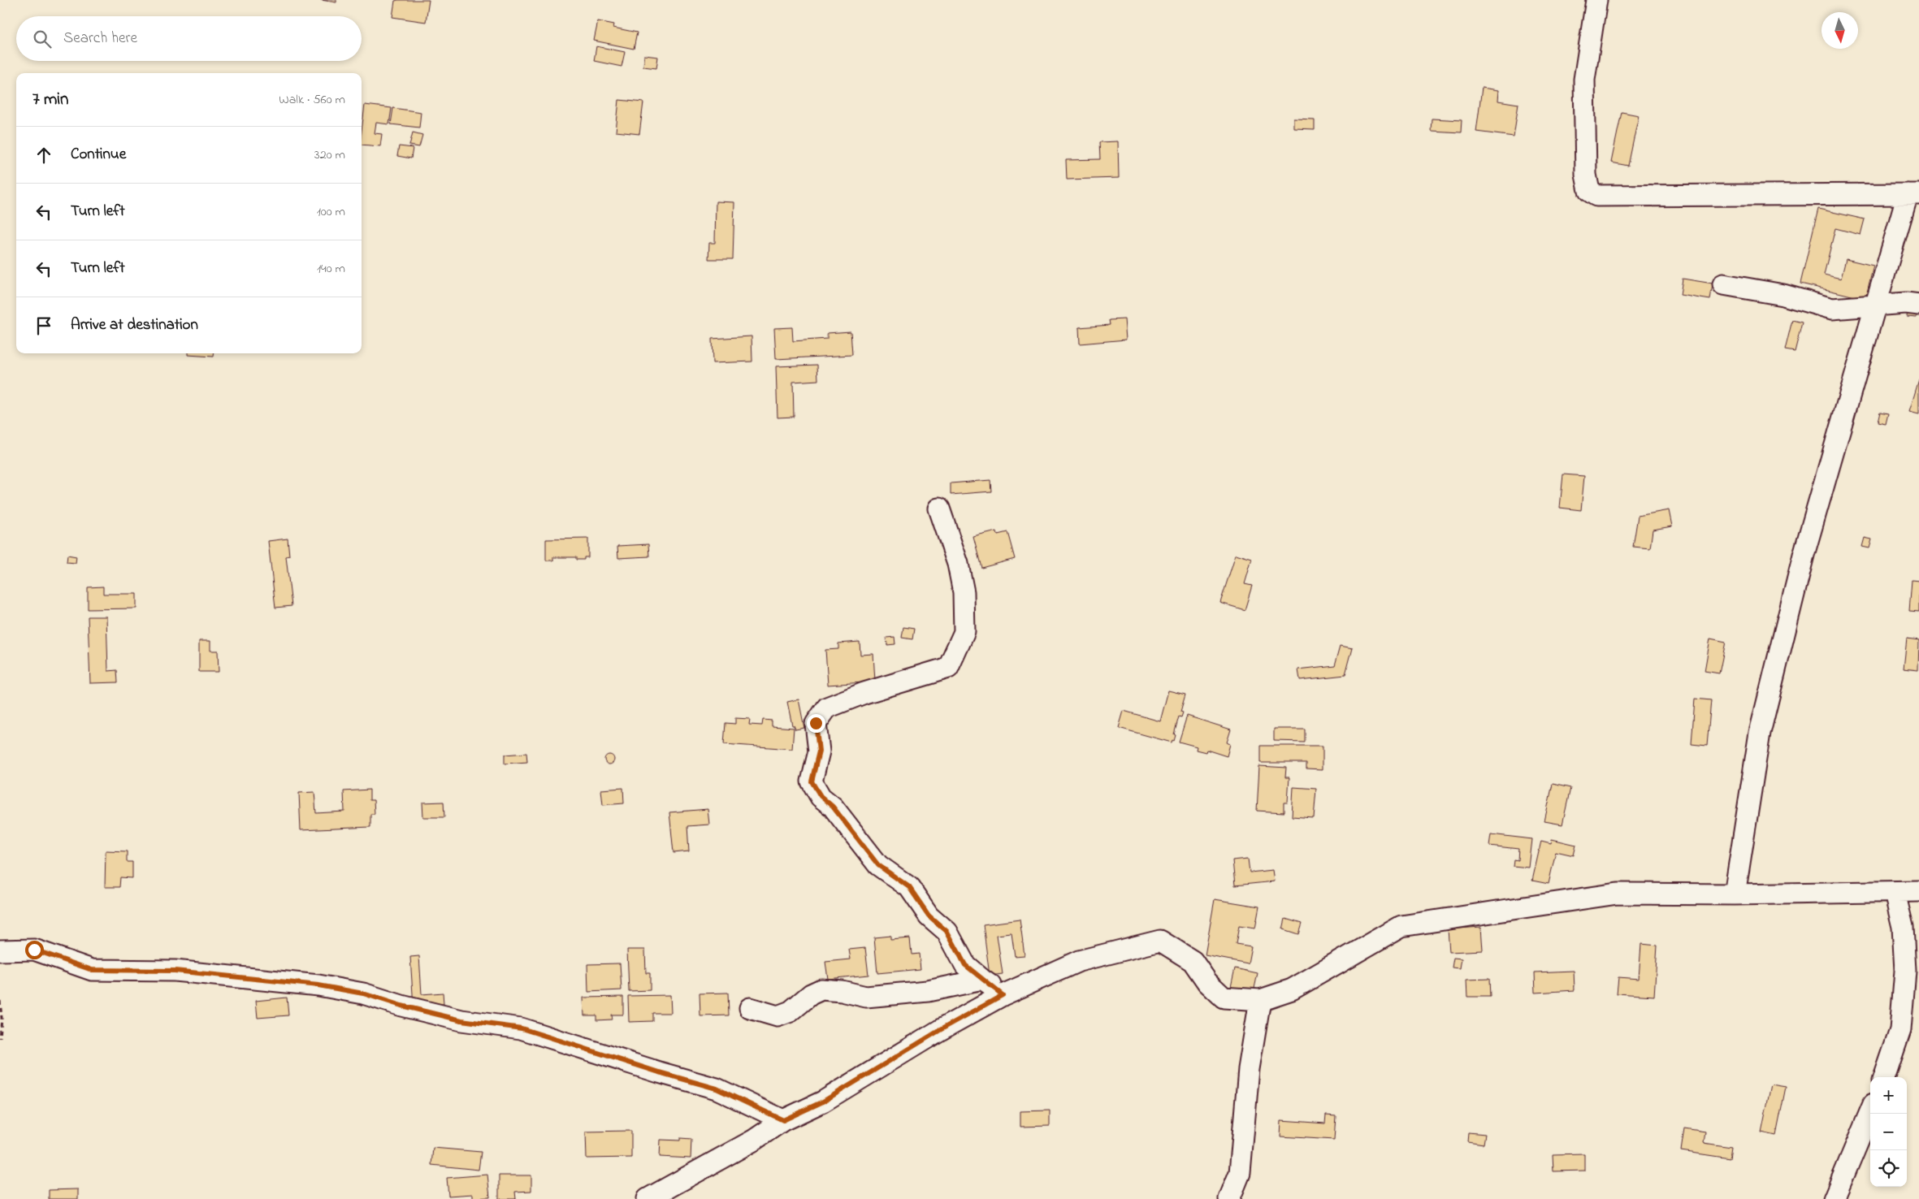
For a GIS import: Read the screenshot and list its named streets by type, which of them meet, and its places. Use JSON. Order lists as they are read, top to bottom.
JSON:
{
  "north": "bottom",
  "page": {
    "search": "Search here",
    "heading": ["7 min", "Walk · 560 m"],
    "list": [
      ["Continue", "320 m"],
      ["Turn left", "100 m"],
      ["Turn left", "140 m"],
      "Arrive at destination"
    ],
    "map_buttons": ["+", "−"]
  }
}
